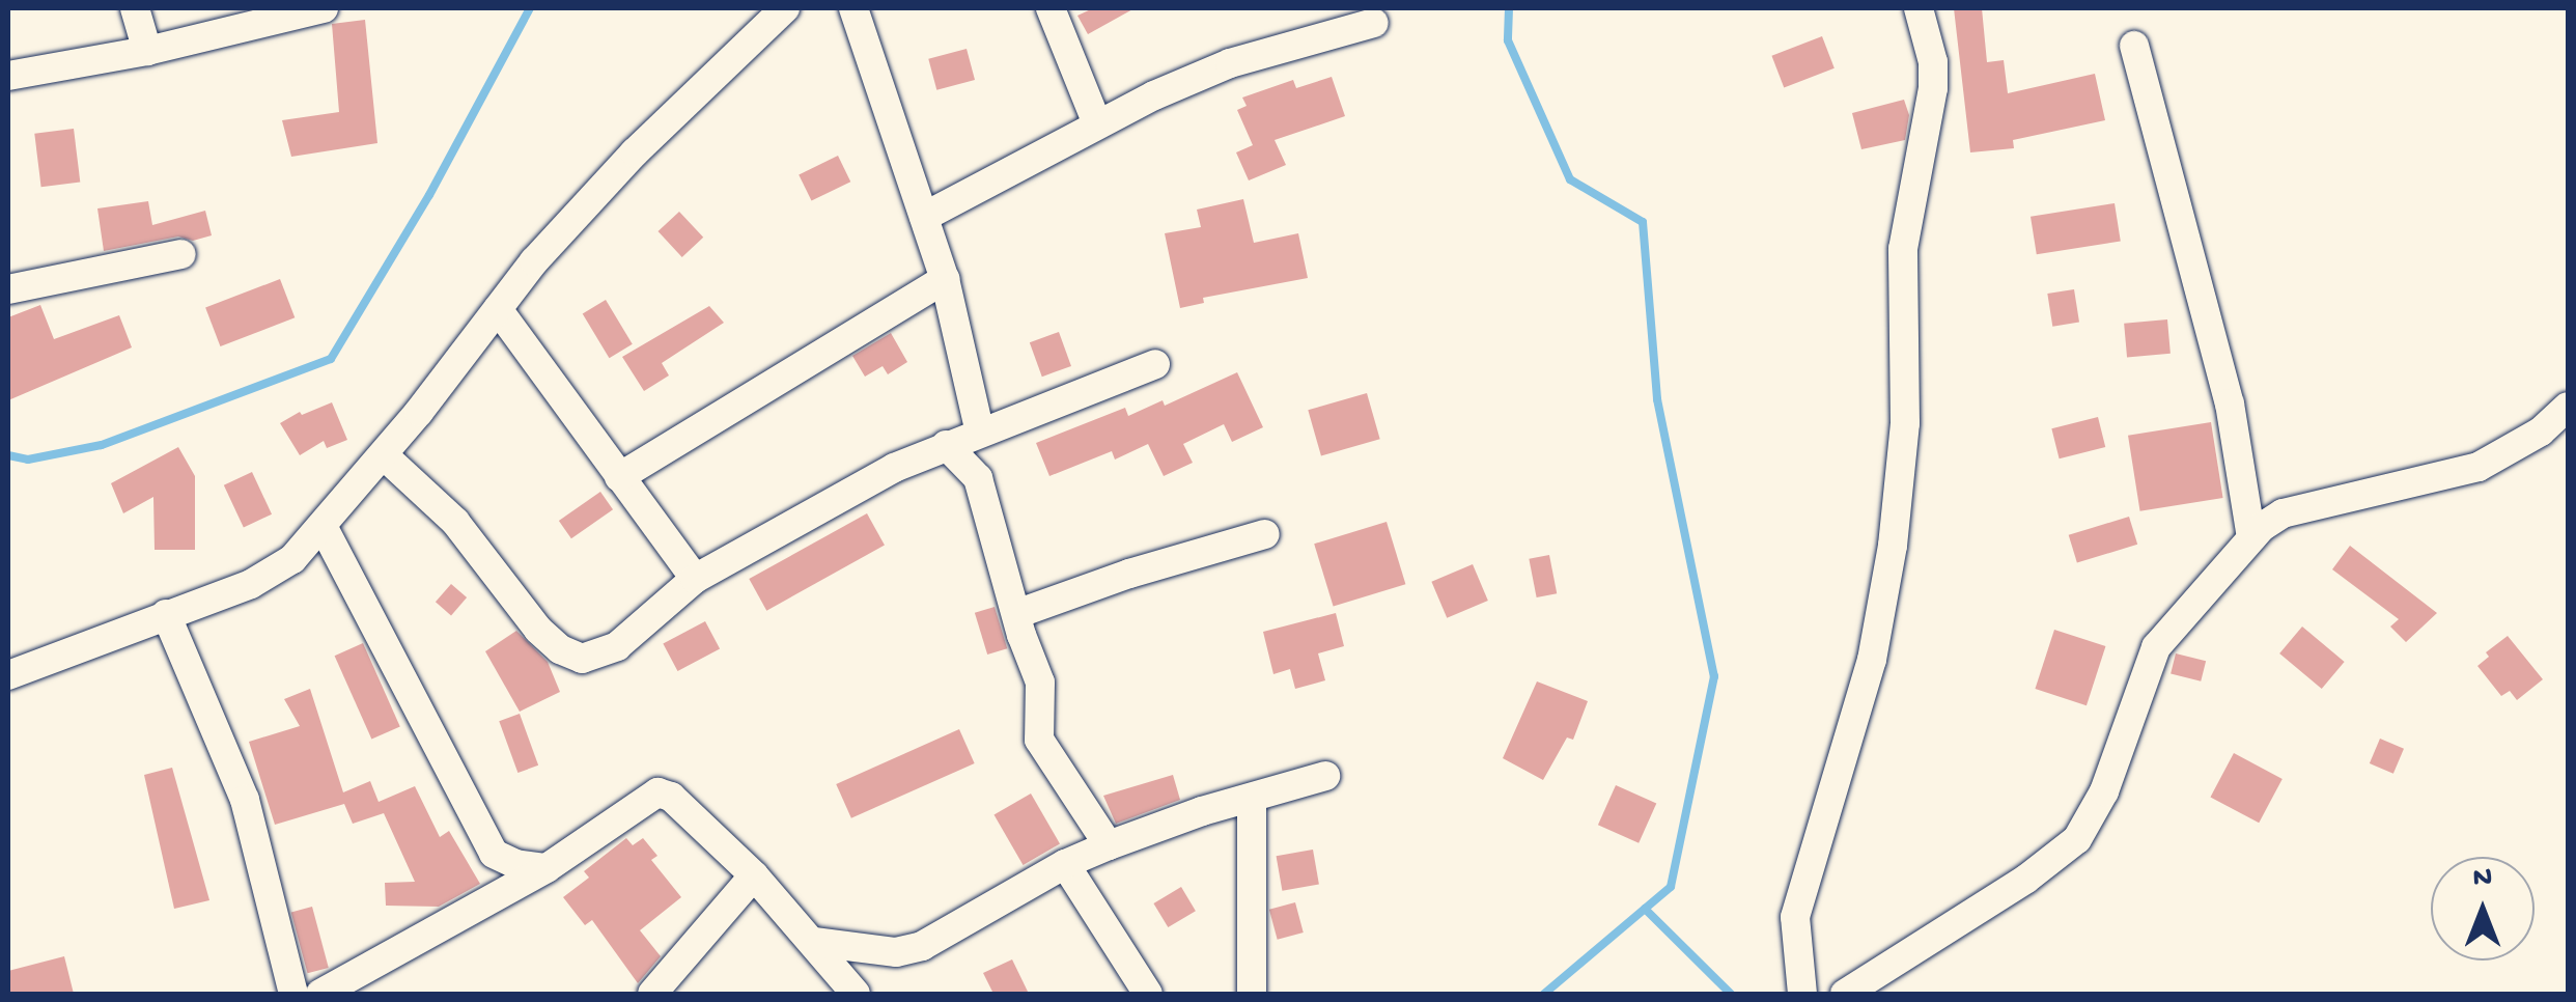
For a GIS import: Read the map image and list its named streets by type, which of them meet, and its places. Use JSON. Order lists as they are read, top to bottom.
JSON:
{
  "north": "top"
}
